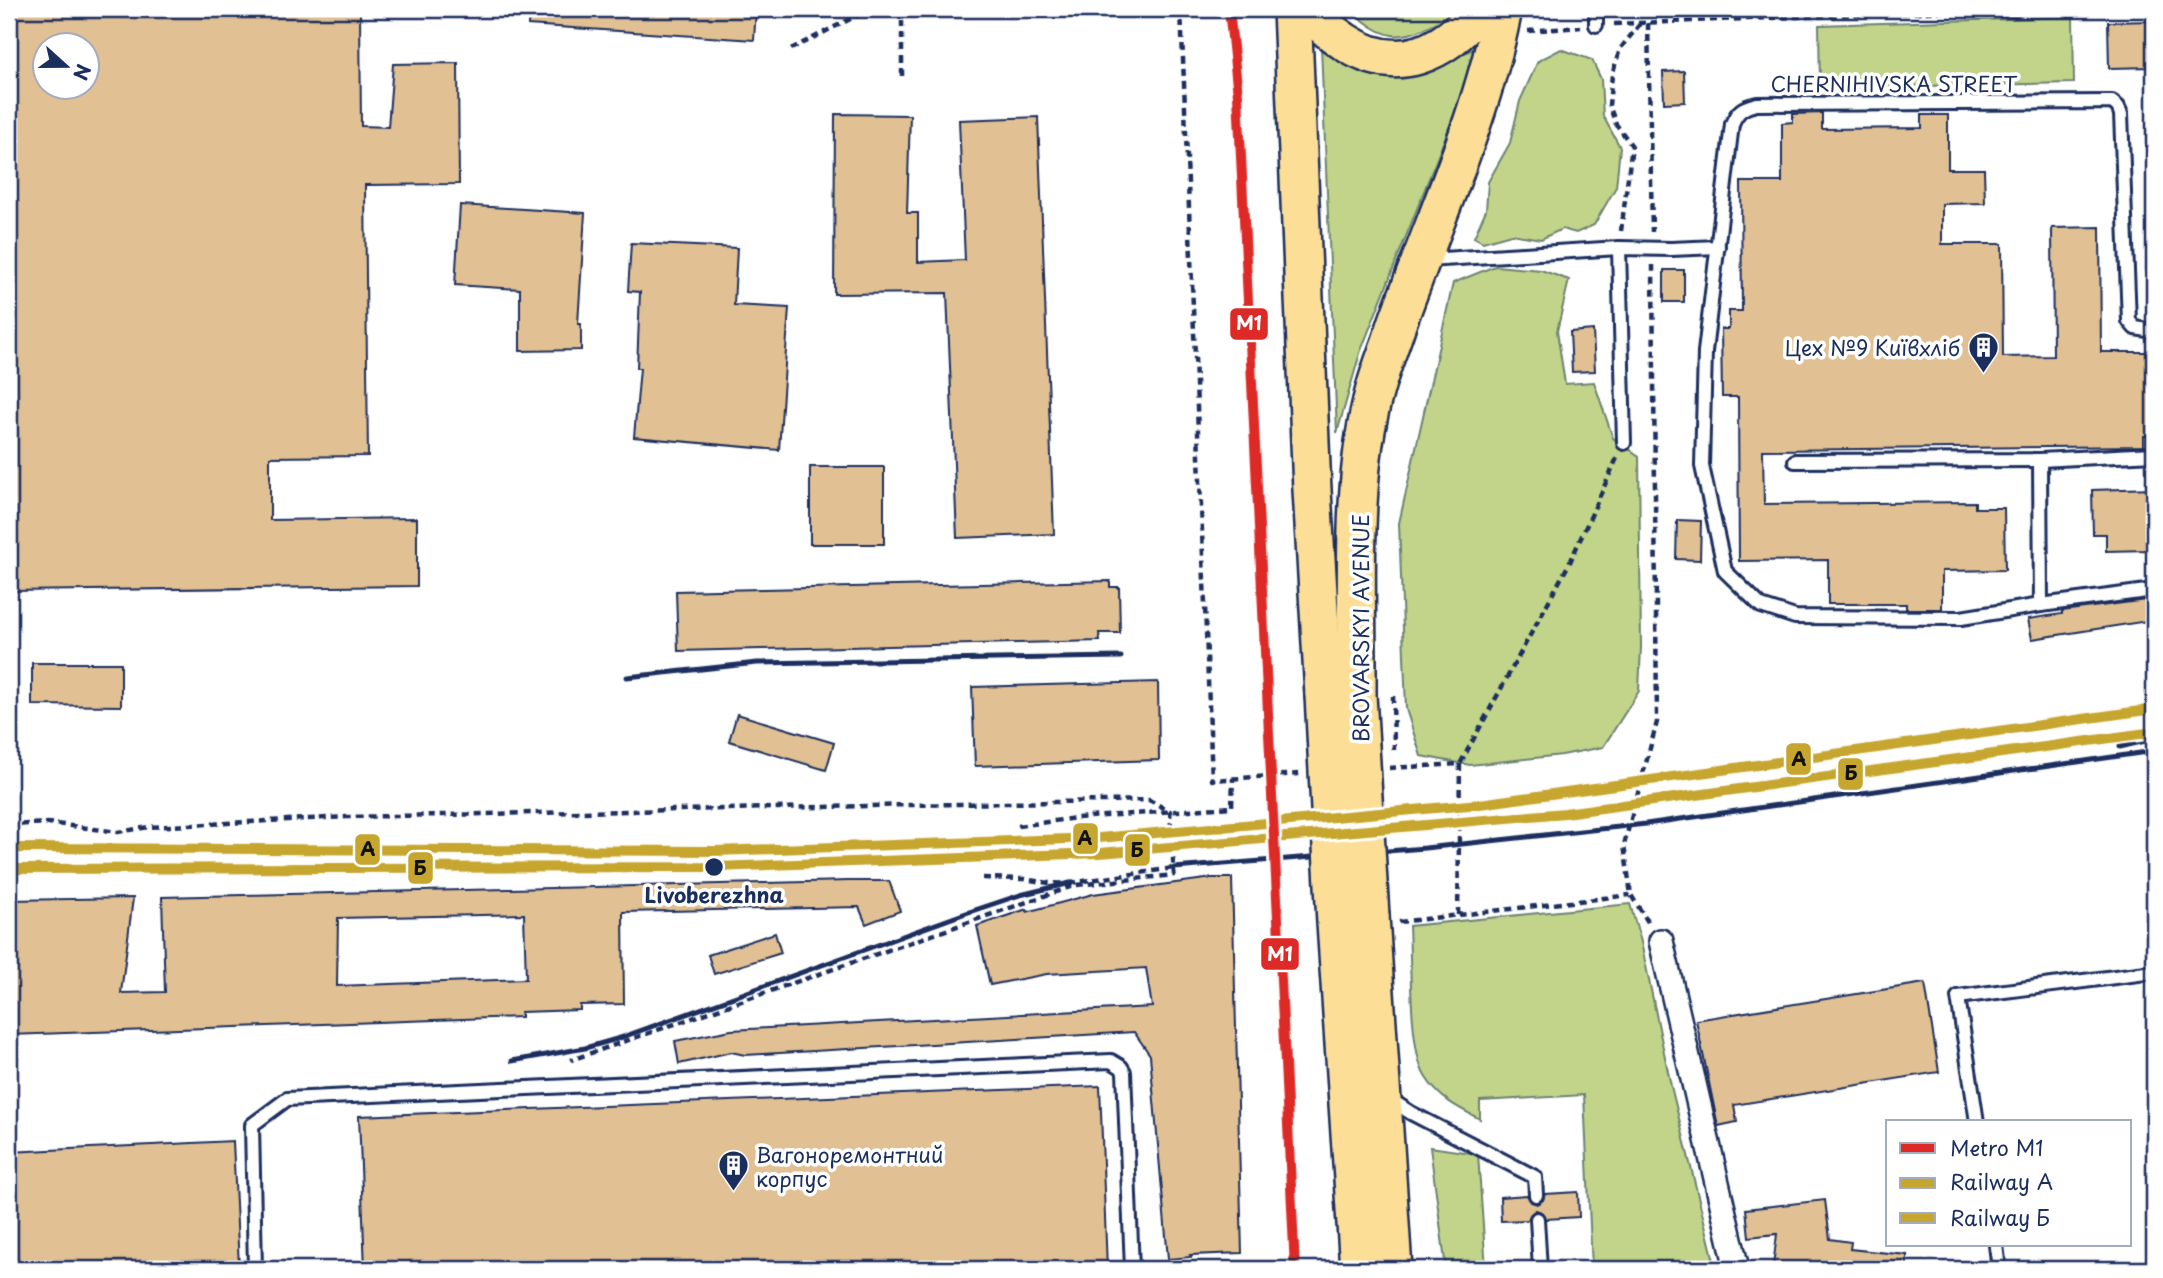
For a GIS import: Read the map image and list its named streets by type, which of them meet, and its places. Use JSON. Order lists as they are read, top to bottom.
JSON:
{
  "streets": {
    "main road": ["BROVARSKYI AVENUE"],
    "lane": ["CHERNIHIVSKA STREET"]
  },
  "places": {
    "building": ["Цех №9 Київхліб", "Вагоноремонтний корпус"],
    "other": ["Livoberezhna"]
  },
  "lines": ["metro line M1", "rail line A", "rail line Б"],
  "legend": ["Metro M1", "Railway A", "Railway Б"],
  "north": "right"
}
